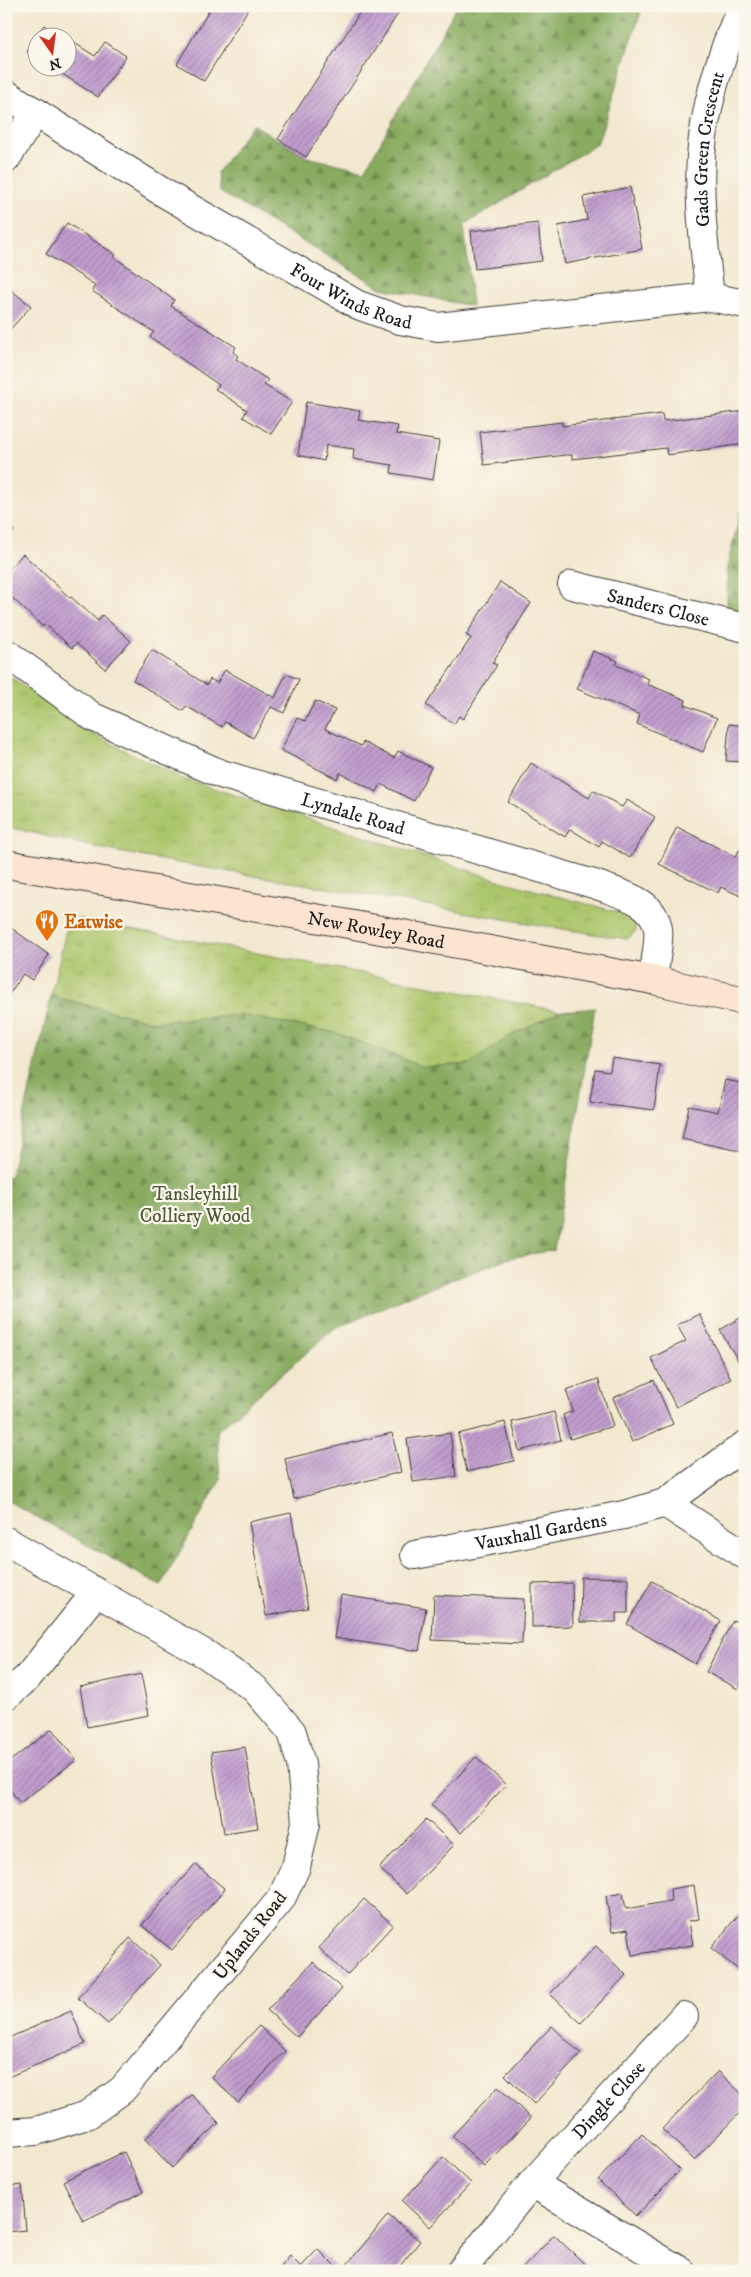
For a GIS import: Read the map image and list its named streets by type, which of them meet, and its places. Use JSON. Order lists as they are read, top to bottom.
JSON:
{
  "streets": {
    "main road": ["New Rowley Road"],
    "street": [
      "Gads Green Crescent",
      "Four Winds Road",
      "Sanders Close",
      "Lyndale Road",
      "Vauxhall Gardens",
      "Uplands Road",
      "Dingle Close"
    ]
  },
  "crossings": [
    ["Gads Green Crescent", "Four Winds Road"],
    ["Lyndale Road", "New Rowley Road"]
  ],
  "parks": ["Tansleyhill Colliery Wood"],
  "places": {
    "restaurant": ["Eatwise"]
  },
  "north": "bottom"
}
